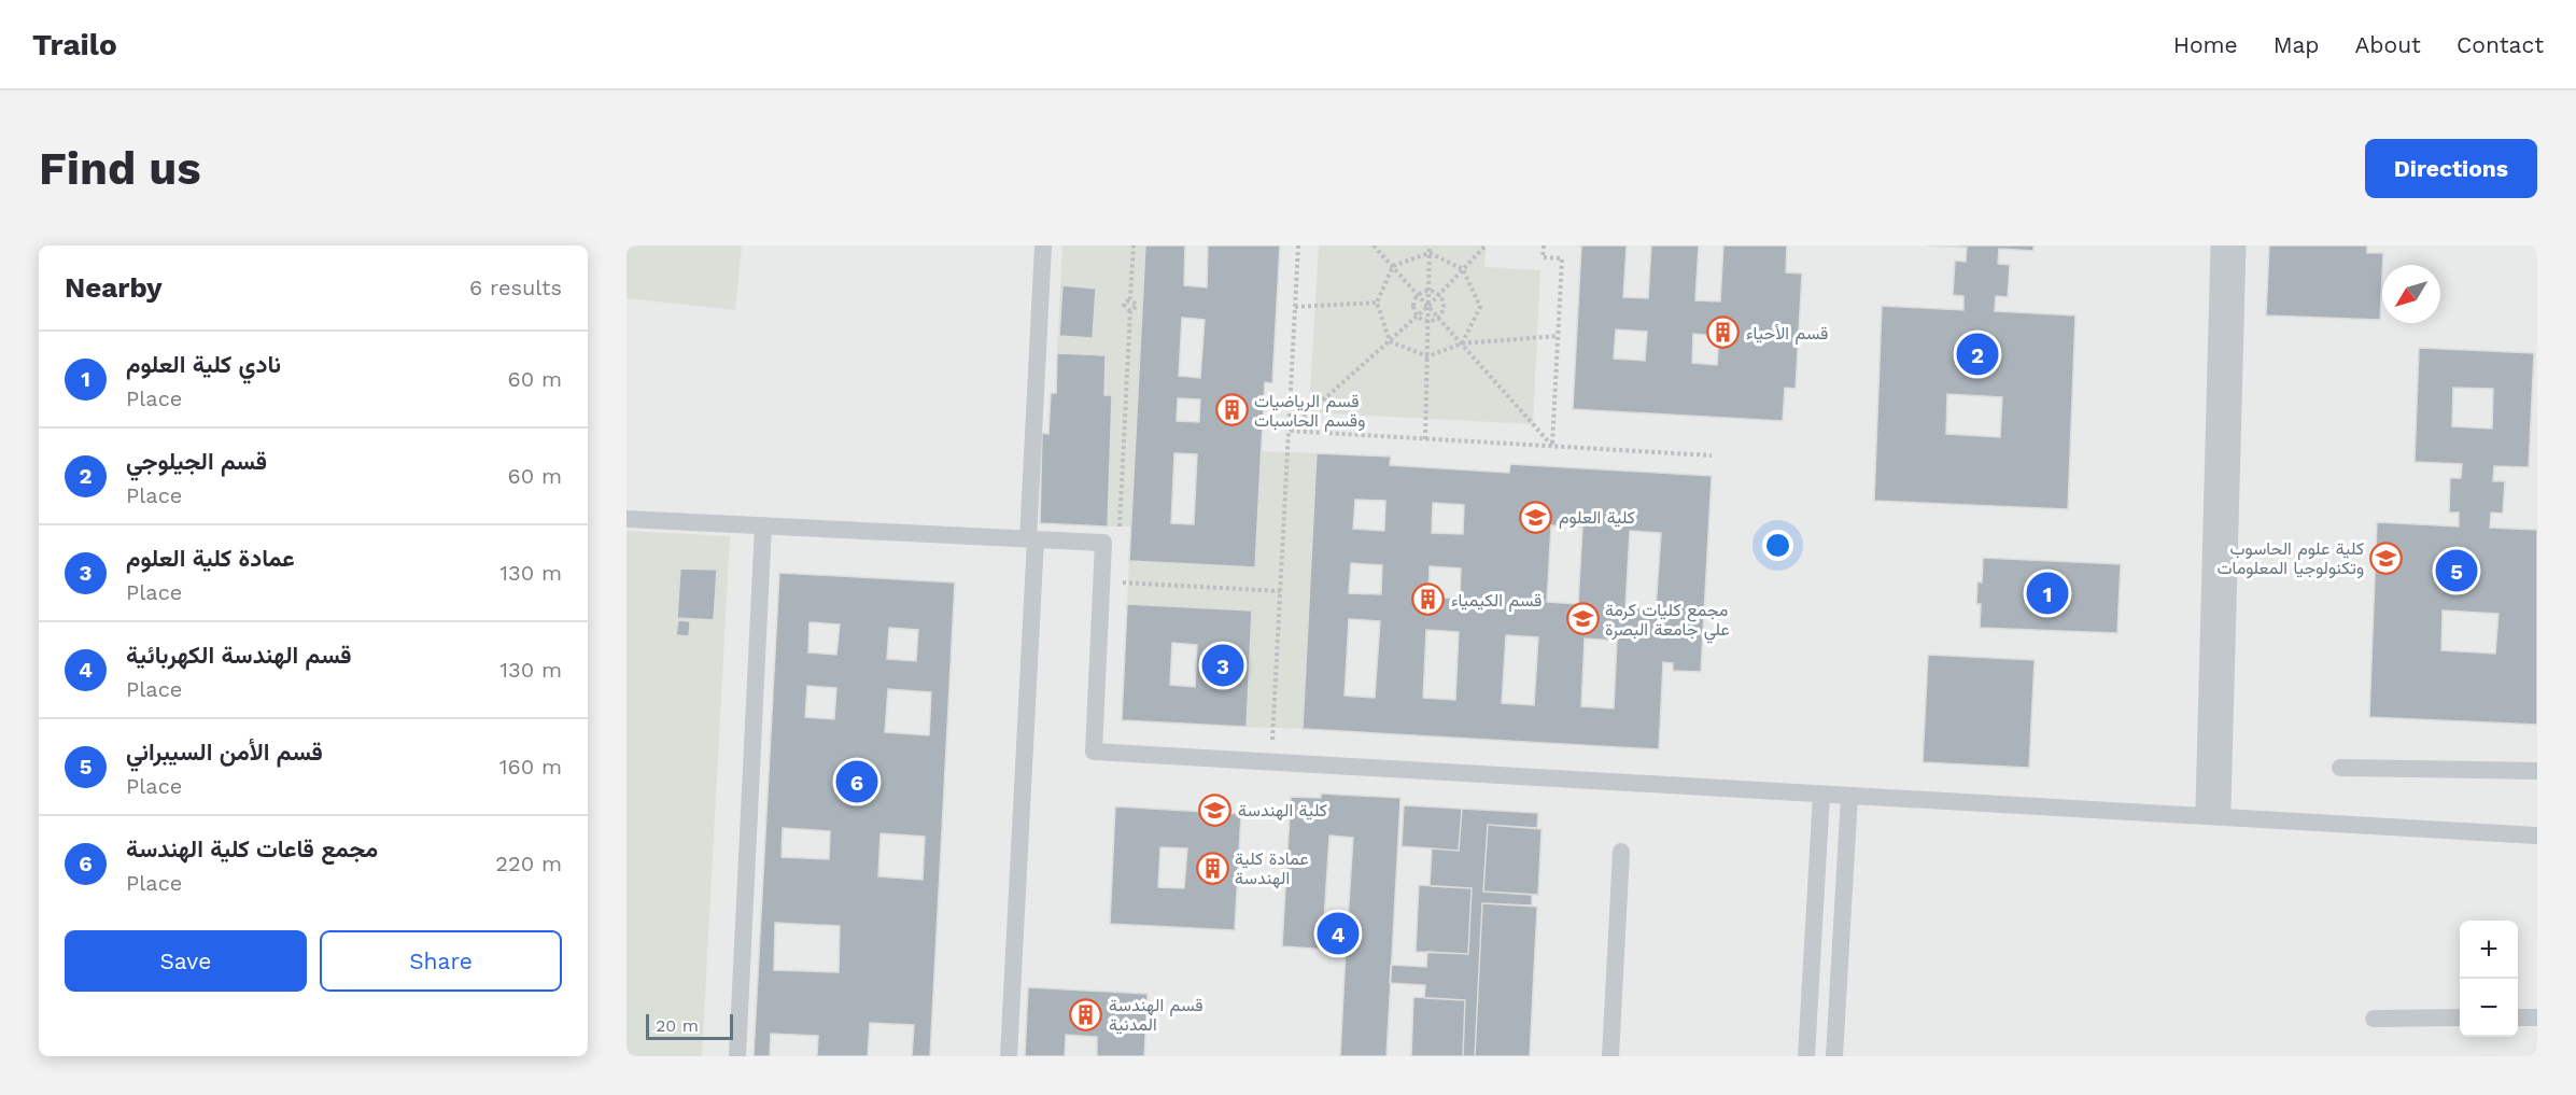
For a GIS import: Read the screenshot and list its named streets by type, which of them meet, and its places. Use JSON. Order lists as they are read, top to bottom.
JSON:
{
  "places": {
    "building": [
      "قسم الأحياء",
      "قسم الرياضيات وقسم الحاسبات",
      "قسم الكيمياء",
      "عمادة كلية الهندسة",
      "قسم الهندسة المدنية"
    ],
    "school or university": [
      "كلية العلوم",
      "كلية علوم الحاسوب وتكنولوجيا المعلومات",
      "مجمع كليات كرمة علي جامعة البصرة",
      "كلية الهندسة"
    ]
  },
  "scale_bar": "20 m",
  "north": "bottom left",
  "page": {
    "header": "Trailo",
    "nav": [
      "Home",
      "Map",
      "About",
      "Contact"
    ],
    "buttons": [
      "Directions",
      ["Save", "Share"]
    ],
    "title": "Find us",
    "heading": ["Nearby", "6 results"],
    "list": [
      {
        "mark": "1",
        "name": "نادي كلية العلوم",
        "note": "Place",
        "value": "60 m"
      },
      {
        "mark": "2",
        "name": "قسم الجيلوجي",
        "note": "Place",
        "value": "60 m"
      },
      {
        "mark": "3",
        "name": "عمادة كلية العلوم",
        "note": "Place",
        "value": "130 m"
      },
      {
        "mark": "4",
        "name": "قسم الهندسة الكهربائية",
        "note": "Place",
        "value": "130 m"
      },
      {
        "mark": "5",
        "name": "قسم الأمن السيبراني",
        "note": "Place",
        "value": "160 m"
      },
      {
        "mark": "6",
        "name": "مجمع قاعات كلية الهندسة",
        "note": "Place",
        "value": "220 m"
      }
    ],
    "pins": [
      "2",
      "5",
      "1",
      "3",
      "6",
      "4"
    ],
    "map_buttons": ["+", "−"],
    "scale": "20 m"
  }
}
